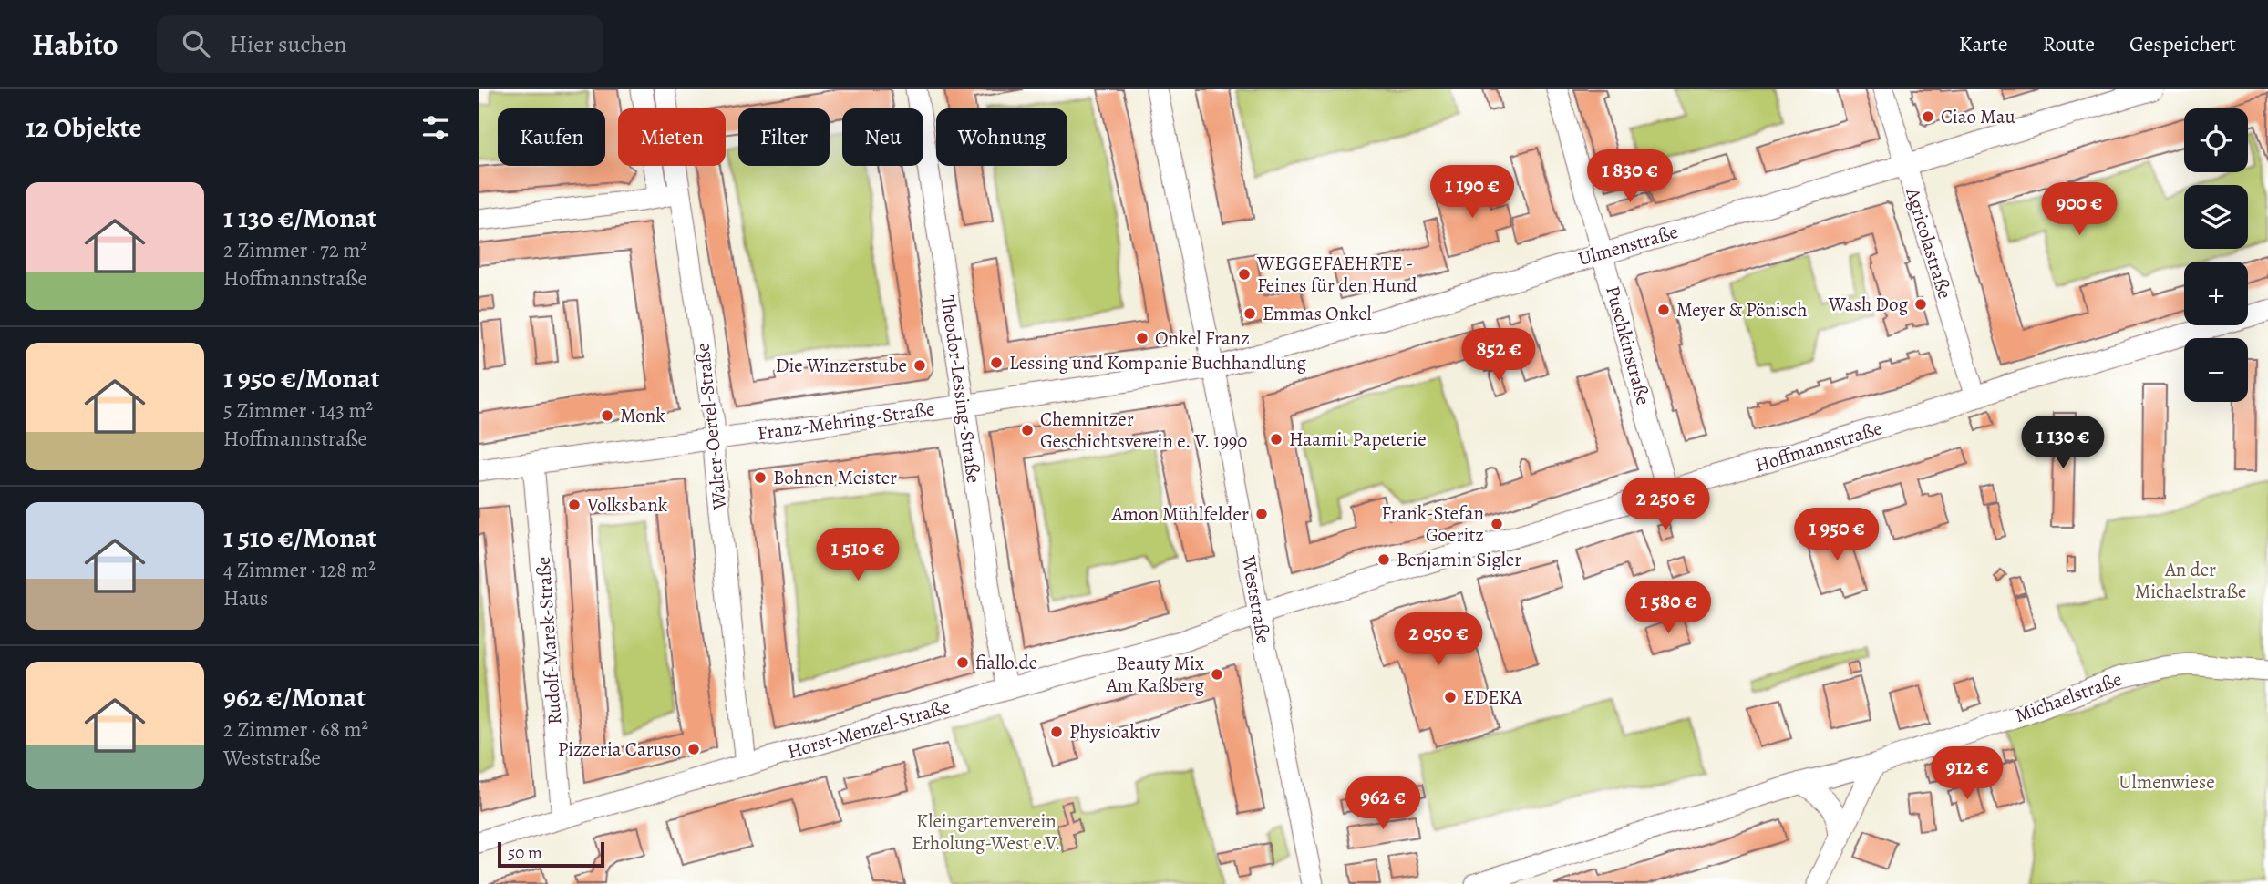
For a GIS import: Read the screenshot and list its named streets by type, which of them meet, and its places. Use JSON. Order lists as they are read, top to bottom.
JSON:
{
  "streets": {
    "street": [
      "Agricolastraße",
      "Ulmenstraße",
      "Puschkinstraße",
      "Theodor-Lessing-Straße",
      "Franz-Mehring-Straße",
      "Walter-Oertel-Straße",
      "Hoffmannstraße",
      "Weststraße",
      "Rudolf-Marek-Straße",
      "Michaelstraße",
      "Horst-Menzel-Straße"
    ]
  },
  "crossings": [
    ["Agricolastraße", "Ulmenstraße"],
    ["Agricolastraße", "Hoffmannstraße"],
    ["Ulmenstraße", "Puschkinstraße"],
    ["Ulmenstraße", "Franz-Mehring-Straße"],
    ["Ulmenstraße", "Weststraße"],
    ["Puschkinstraße", "Hoffmannstraße"],
    ["Theodor-Lessing-Straße", "Franz-Mehring-Straße"],
    ["Theodor-Lessing-Straße", "Horst-Menzel-Straße"],
    ["Franz-Mehring-Straße", "Walter-Oertel-Straße"],
    ["Franz-Mehring-Straße", "Weststraße"],
    ["Franz-Mehring-Straße", "Rudolf-Marek-Straße"],
    ["Walter-Oertel-Straße", "Horst-Menzel-Straße"],
    ["Hoffmannstraße", "Weststraße"],
    ["Hoffmannstraße", "Horst-Menzel-Straße"],
    ["Weststraße", "Horst-Menzel-Straße"],
    ["Rudolf-Marek-Straße", "Horst-Menzel-Straße"]
  ],
  "parks": ["An der Michaelstraße", "Ulmenwiese", "Kleingartenverein Erholung-West e.V."],
  "places": [
    "Ciao Mau",
    "WEGGEFAEHRTE - Feines für den Hund",
    "Wash Dog",
    "Meyer & Pönisch",
    "Emmas Onkel",
    "Onkel Franz",
    "Lessing und Kompanie Buchhandlung",
    "Die Winzerstube",
    "Monk",
    "Chemnitzer Geschichtsverein e. V. 1990",
    "Haamit Papeterie",
    "Bohnen Meister",
    "Volksbank",
    "Amon Mühlfelder",
    "Frank-Stefan Goeritz",
    "Benjamin Sigler",
    "fiallo.de",
    "Beauty Mix Am Kaßberg",
    "EDEKA",
    "Physioaktiv",
    "Pizzeria Caruso"
  ],
  "scale_bar": "50 m",
  "page": {
    "header": "Habito",
    "search": "Hier suchen",
    "nav": ["Karte", "Route", "Gespeichert"],
    "heading": "12 Objekte",
    "map_buttons": ["+", "−"],
    "chip": [
      "Kaufen",
      "Mieten",
      "Filter",
      "Neu",
      "Wohnung"
    ],
    "price": [
      "1 830 €",
      "1 190 €",
      "900 €",
      "852 €",
      "1 130 €",
      "2 250 €",
      "1 950 €",
      "1 510 €",
      "1 580 €",
      "2 050 €",
      "912 €",
      "962 €"
    ],
    "list": [
      {
        "name": "1 130 €/Monat",
        "note": "2 Zimmer · 72 m² · Hoffmannstraße"
      },
      {
        "name": "1 950 €/Monat",
        "note": "5 Zimmer · 143 m² · Hoffmannstraße"
      },
      {
        "name": "1 510 €/Monat",
        "note": "4 Zimmer · 128 m² · Haus"
      },
      {
        "name": "962 €/Monat",
        "note": "2 Zimmer · 68 m² · Weststraße"
      }
    ],
    "scale": "50 m"
  }
}
